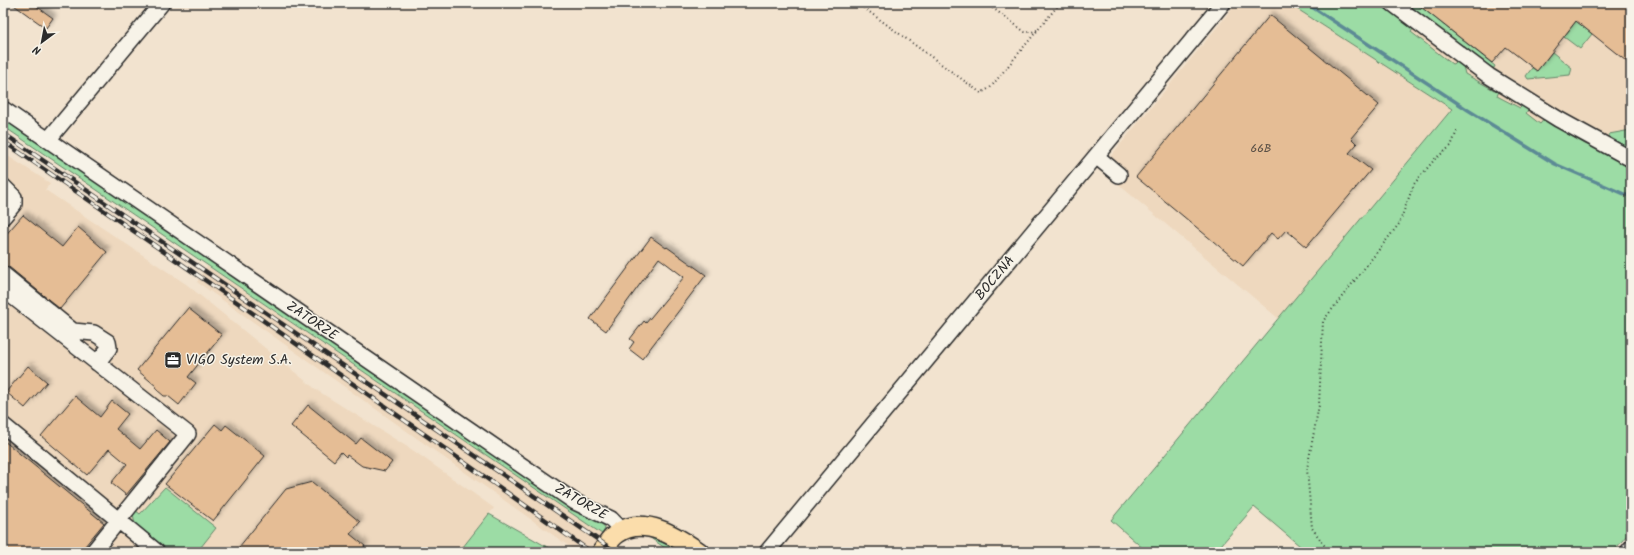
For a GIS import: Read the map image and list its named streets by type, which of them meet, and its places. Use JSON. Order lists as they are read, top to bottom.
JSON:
{
  "streets": {
    "street": ["BOCZNA", "ZATORZE"]
  },
  "places": {
    "office": ["VIGO System S.A."]
  },
  "house_numbers": ["66B"],
  "north": "bottom left"
}
